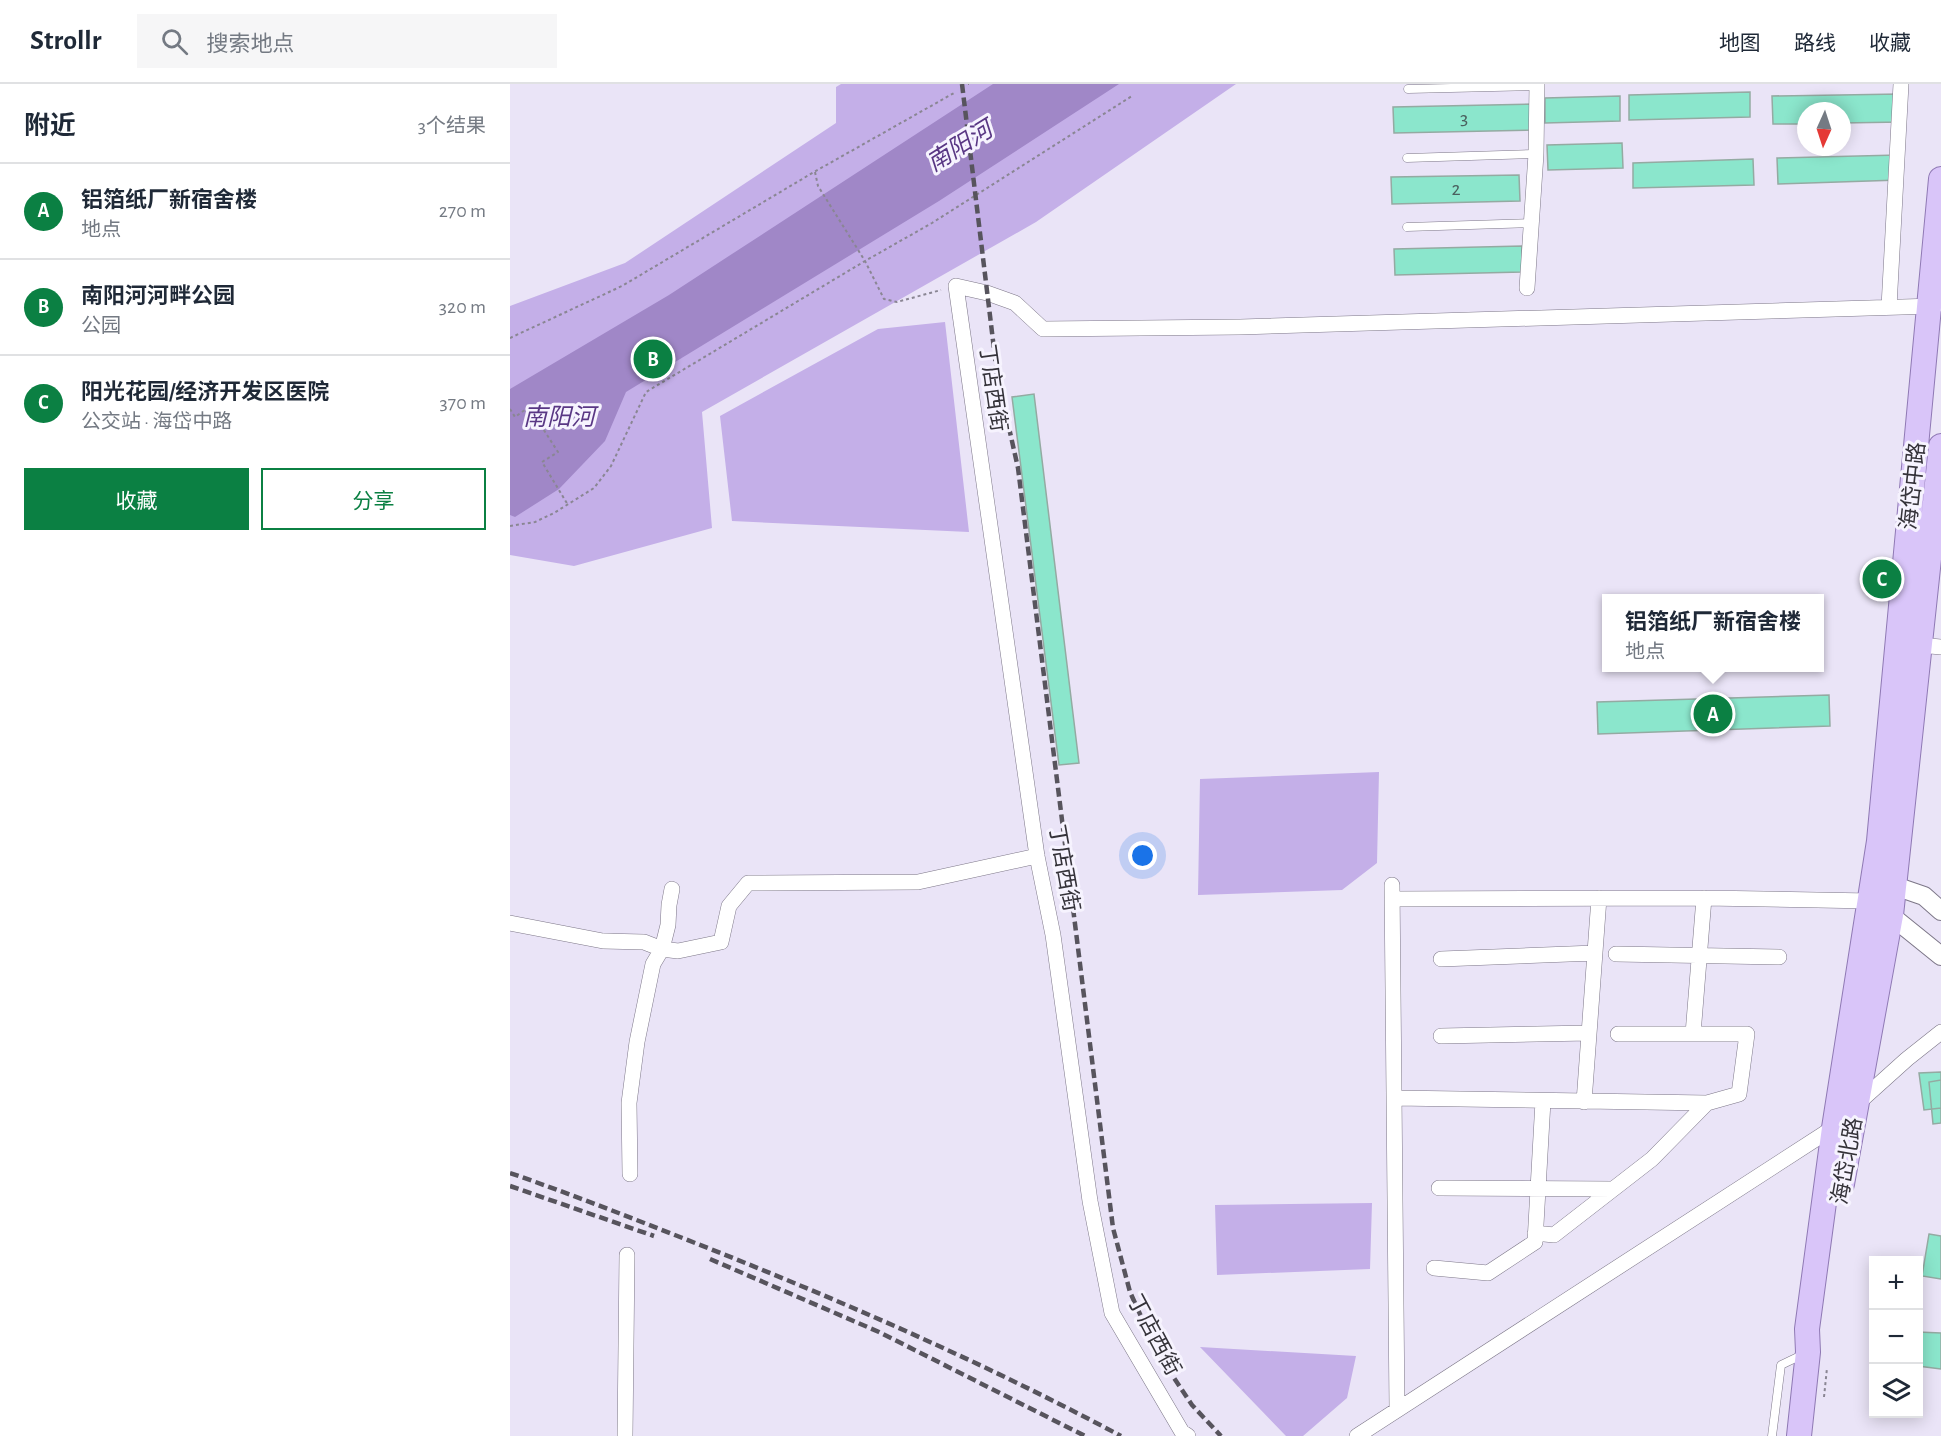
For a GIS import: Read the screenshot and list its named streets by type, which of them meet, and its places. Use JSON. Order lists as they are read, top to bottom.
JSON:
{
  "streets": {
    "main road": ["海岱中路", "海岱北路"],
    "street": ["丁店西街"]
  },
  "crossings": [
    ["海岱中路", "海岱北路"]
  ],
  "water": ["南阳河"],
  "house_numbers": ["3", "2"],
  "north": "bottom",
  "page": {
    "header": "Strollr",
    "search": "搜索地点",
    "nav": ["地图", "路线", "收藏"],
    "heading": ["附近", "3个结果"],
    "list": [
      {
        "mark": "A",
        "name": "铝箔纸厂新宿舍楼",
        "note": "地点",
        "value": "270 m"
      },
      {
        "mark": "B",
        "name": "南阳河河畔公园",
        "note": "公园",
        "value": "320 m"
      },
      {
        "mark": "C",
        "name": "阳光花园/经济开发区医院",
        "note": "公交站 · 海岱中路",
        "value": "370 m"
      }
    ],
    "pins": ["B", "C", "A"],
    "buttons": ["收藏", "分享"],
    "popup": ["铝箔纸厂新宿舍楼", "地点"],
    "map_buttons": ["+", "−"]
  }
}
